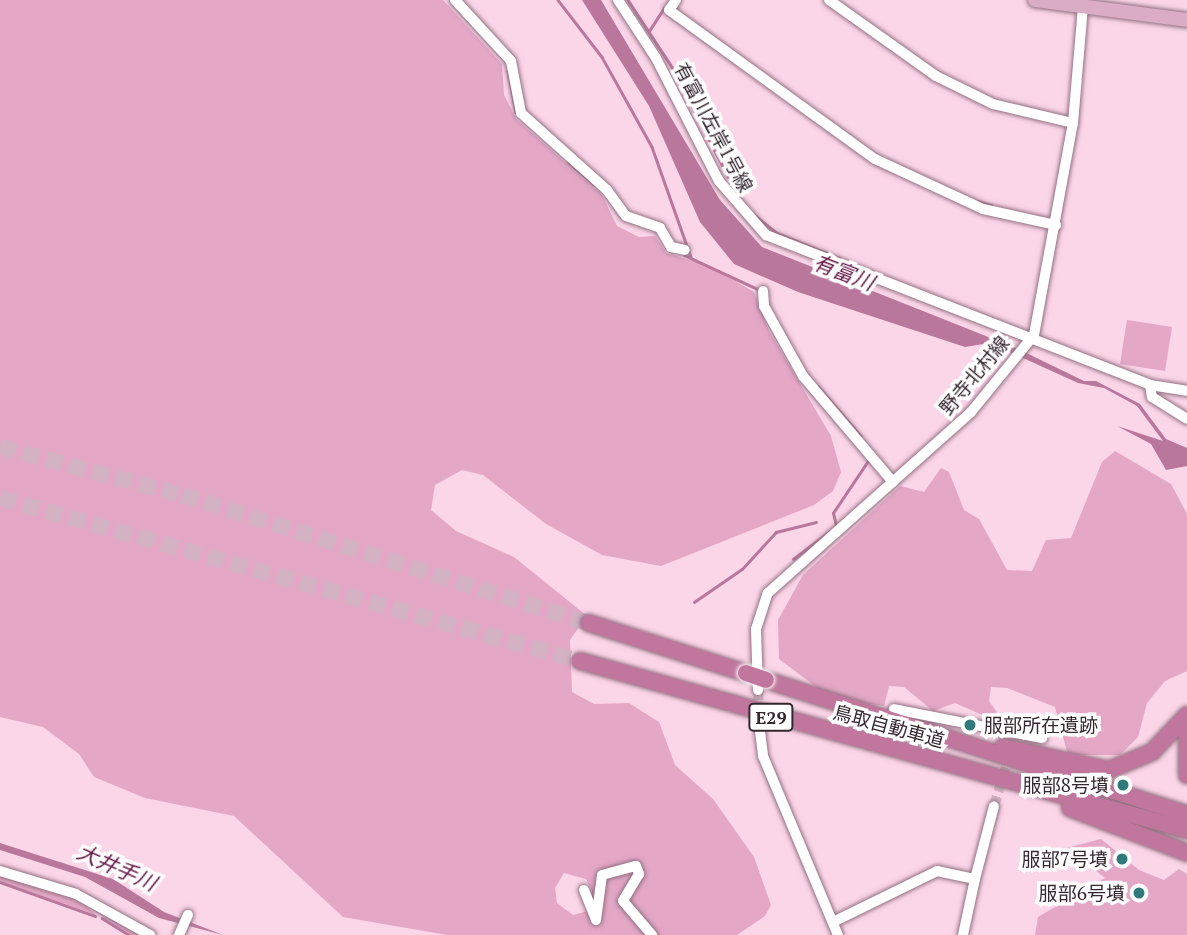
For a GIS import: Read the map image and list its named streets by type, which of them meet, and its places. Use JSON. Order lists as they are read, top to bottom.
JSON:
{
  "streets": {
    "highway": ["E29", "鳥取自動車道"],
    "street": ["有富川左岸1号線", "野寺北村線"]
  },
  "crossings": [
    ["有富川左岸1号線", "野寺北村線"],
    ["野寺北村線", "鳥取自動車道"]
  ],
  "water": ["有富川", "大井手川"],
  "places": [
    "服部所在遺跡",
    "服部8号墳",
    "服部7号墳",
    "服部6号墳"
  ]
}
